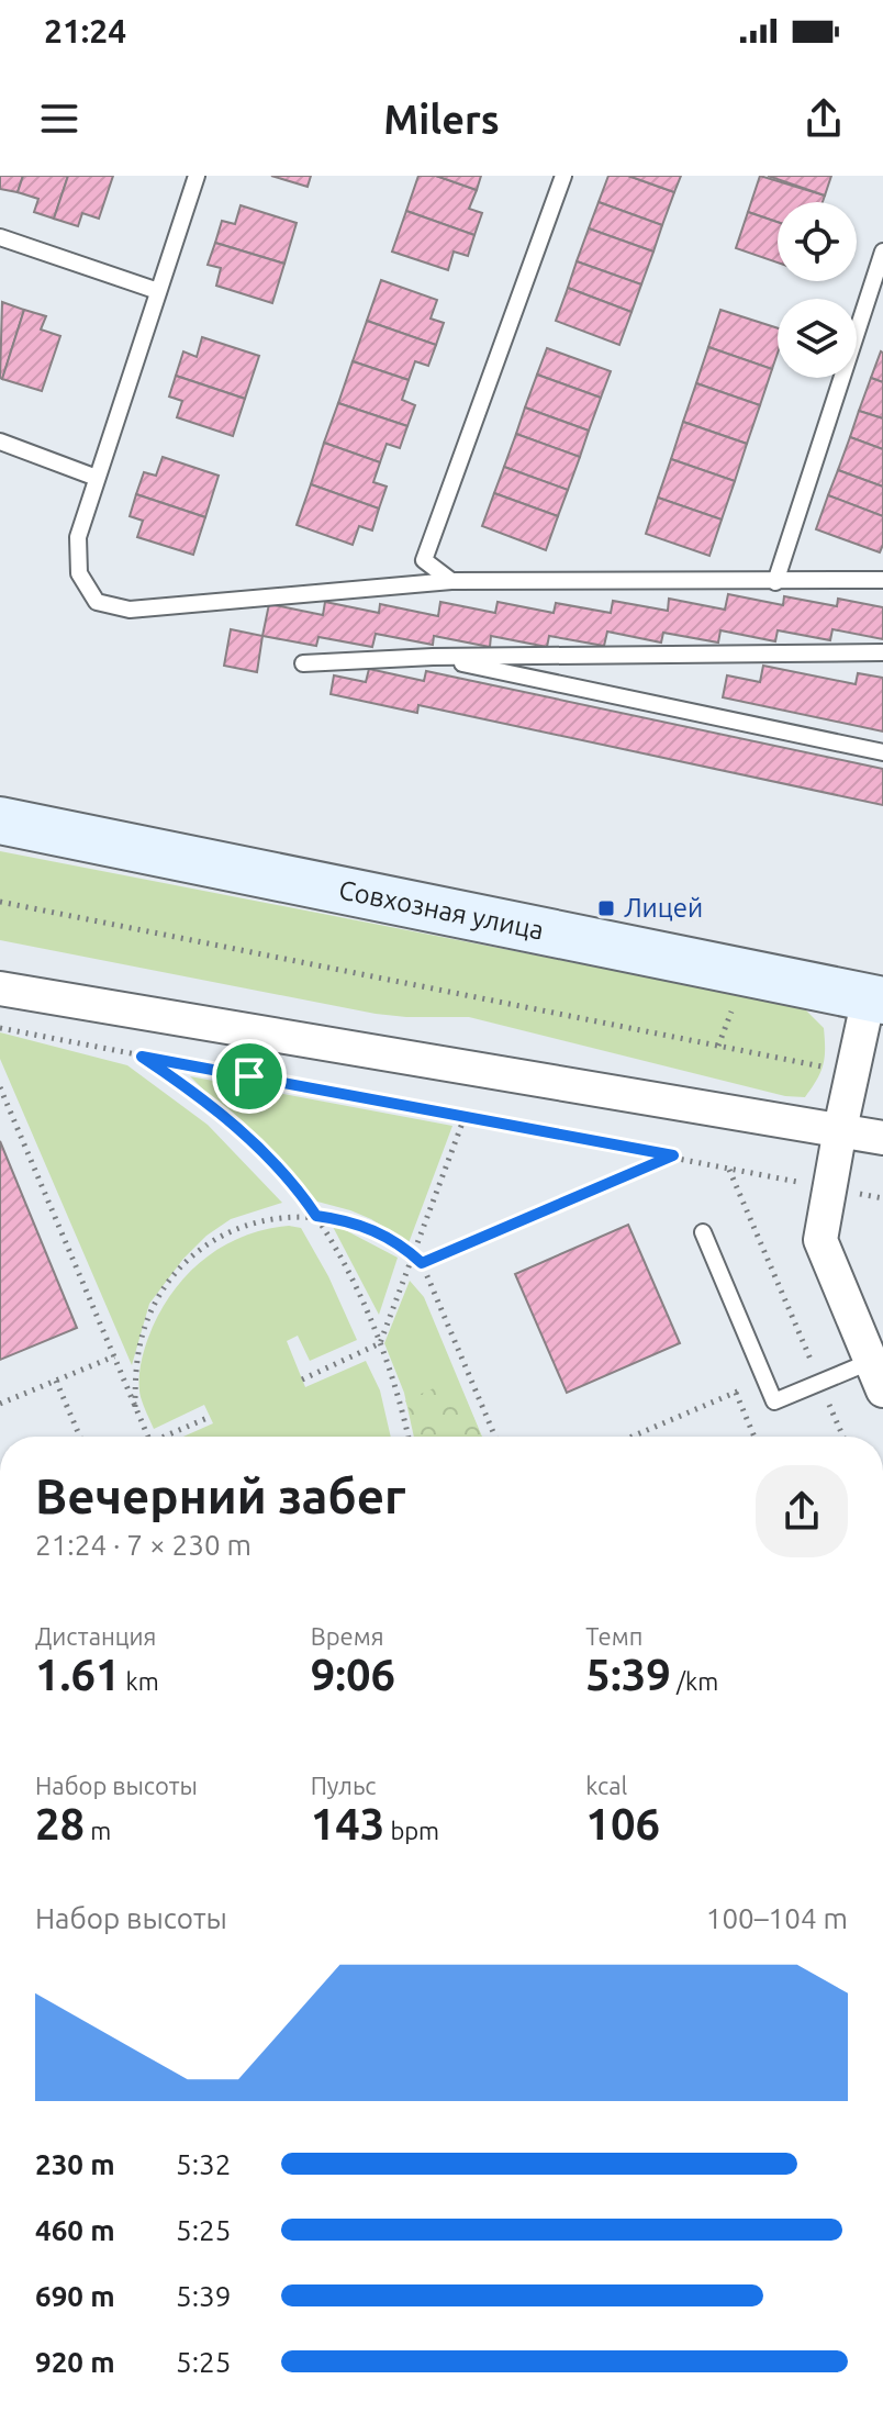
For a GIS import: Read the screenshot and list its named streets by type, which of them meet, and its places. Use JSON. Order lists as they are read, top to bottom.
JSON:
{
  "streets": {
    "main road": ["Совхозная улица"]
  },
  "places": {
    "transit": ["Лицей"]
  },
  "page": {
    "status": "21:24",
    "header": "Milers",
    "heading": ["Вечерний забег", "21:24 · 7 × 230 m"],
    "stats": [
      ["Дистанция", "1.61 km"],
      ["Время", "9:06"],
      ["Темп", "5:39 /km"],
      ["Набор высоты", "28 m"],
      ["Пульс", "143 bpm"],
      ["kcal", "106"]
    ],
    "chart": ["Набор высоты", "100–104 m"],
    "list": [
      {
        "name": "230 m",
        "note": "5:32"
      },
      {
        "name": "460 m",
        "note": "5:25"
      },
      {
        "name": "690 m",
        "note": "5:39"
      },
      {
        "name": "920 m",
        "note": "5:25"
      }
    ]
  }
}
